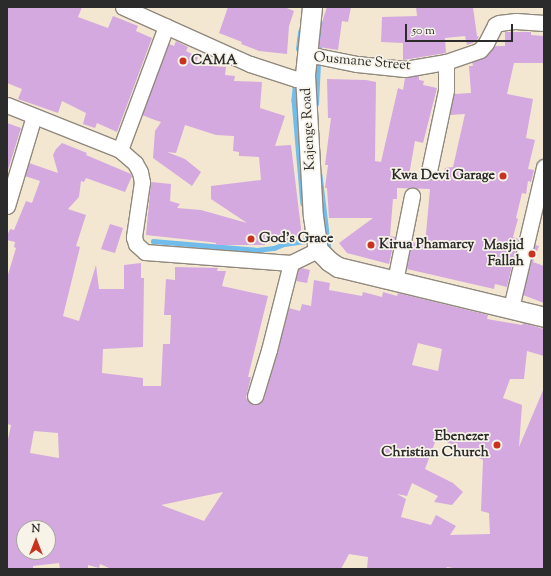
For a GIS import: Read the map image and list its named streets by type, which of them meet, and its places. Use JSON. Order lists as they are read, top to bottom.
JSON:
{
  "streets": {
    "street": ["Ousmane Street", "Kajenge Road"]
  },
  "crossings": [
    ["Ousmane Street", "Kajenge Road"]
  ],
  "places": [
    "CAMA",
    "Kwa Devi Garage",
    "God's Grace",
    "Kirua Phamarcy",
    "Masjid Fallah",
    "Ebenezer Christian Church"
  ],
  "scale_bar": "50 m",
  "north": "top"
}
